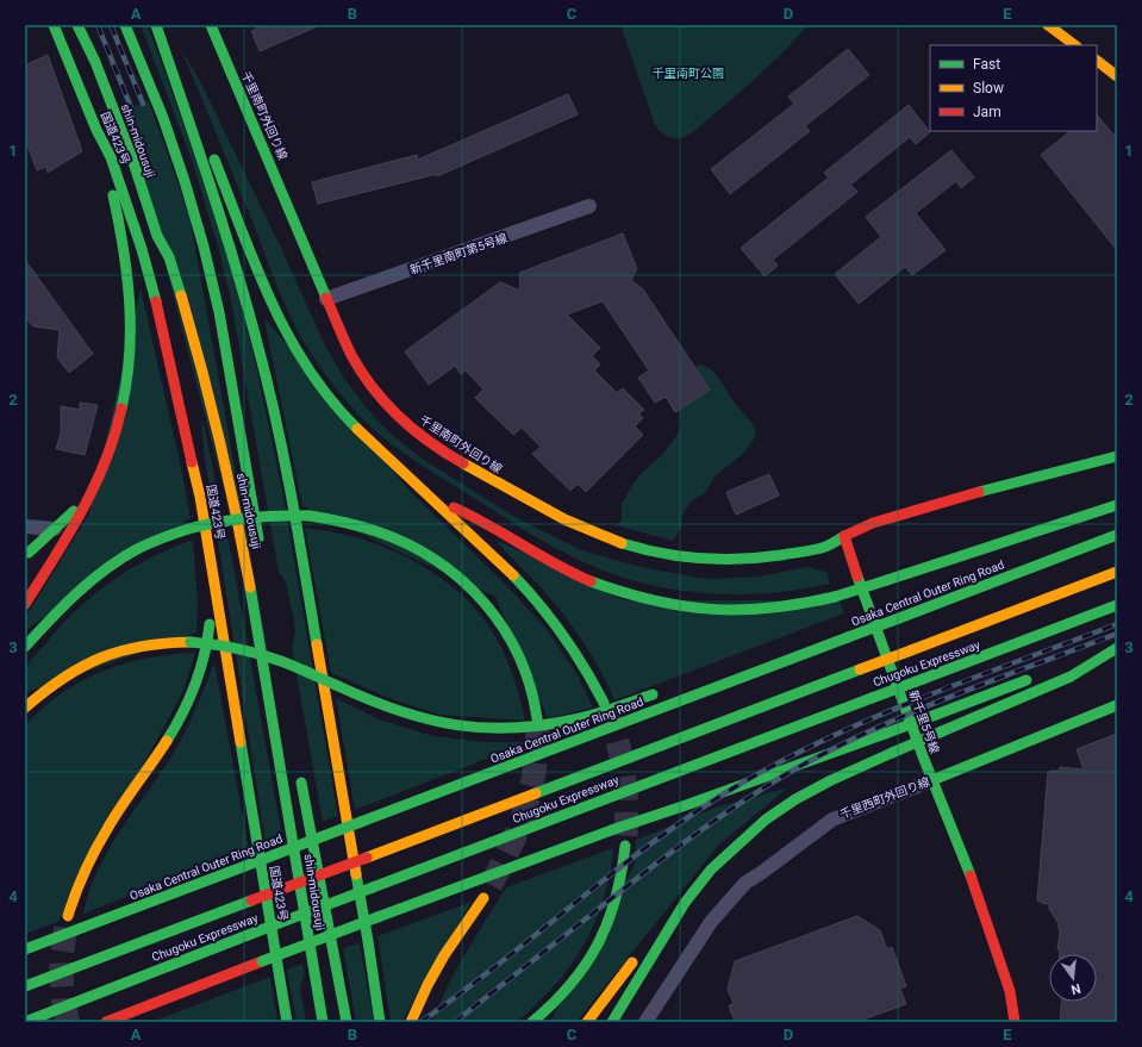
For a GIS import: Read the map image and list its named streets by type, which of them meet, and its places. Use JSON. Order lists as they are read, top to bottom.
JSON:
{
  "streets": {
    "main road": [
      "千里南町外回り線",
      "国道423号",
      "shin-midousuji",
      "Osaka Central Outer Ring Road",
      "Chugoku Expressway",
      "新千里5号線",
      "千里西町外回り線"
    ],
    "street": ["新千里南町第5号線"]
  },
  "crossings": [
    ["千里南町外回り線", "新千里南町第5号線"],
    ["千里南町外回り線", "新千里5号線"],
    ["新千里5号線", "千里西町外回り線"]
  ],
  "parks": ["千里南町公園"],
  "legend": ["Fast", "Slow", "Jam"],
  "north": "bottom",
  "grid": {
    "columns": [
      "A",
      "B",
      "C",
      "D",
      "E"
    ],
    "rows": [
      "1",
      "2",
      "3",
      "4"
    ]
  }
}
